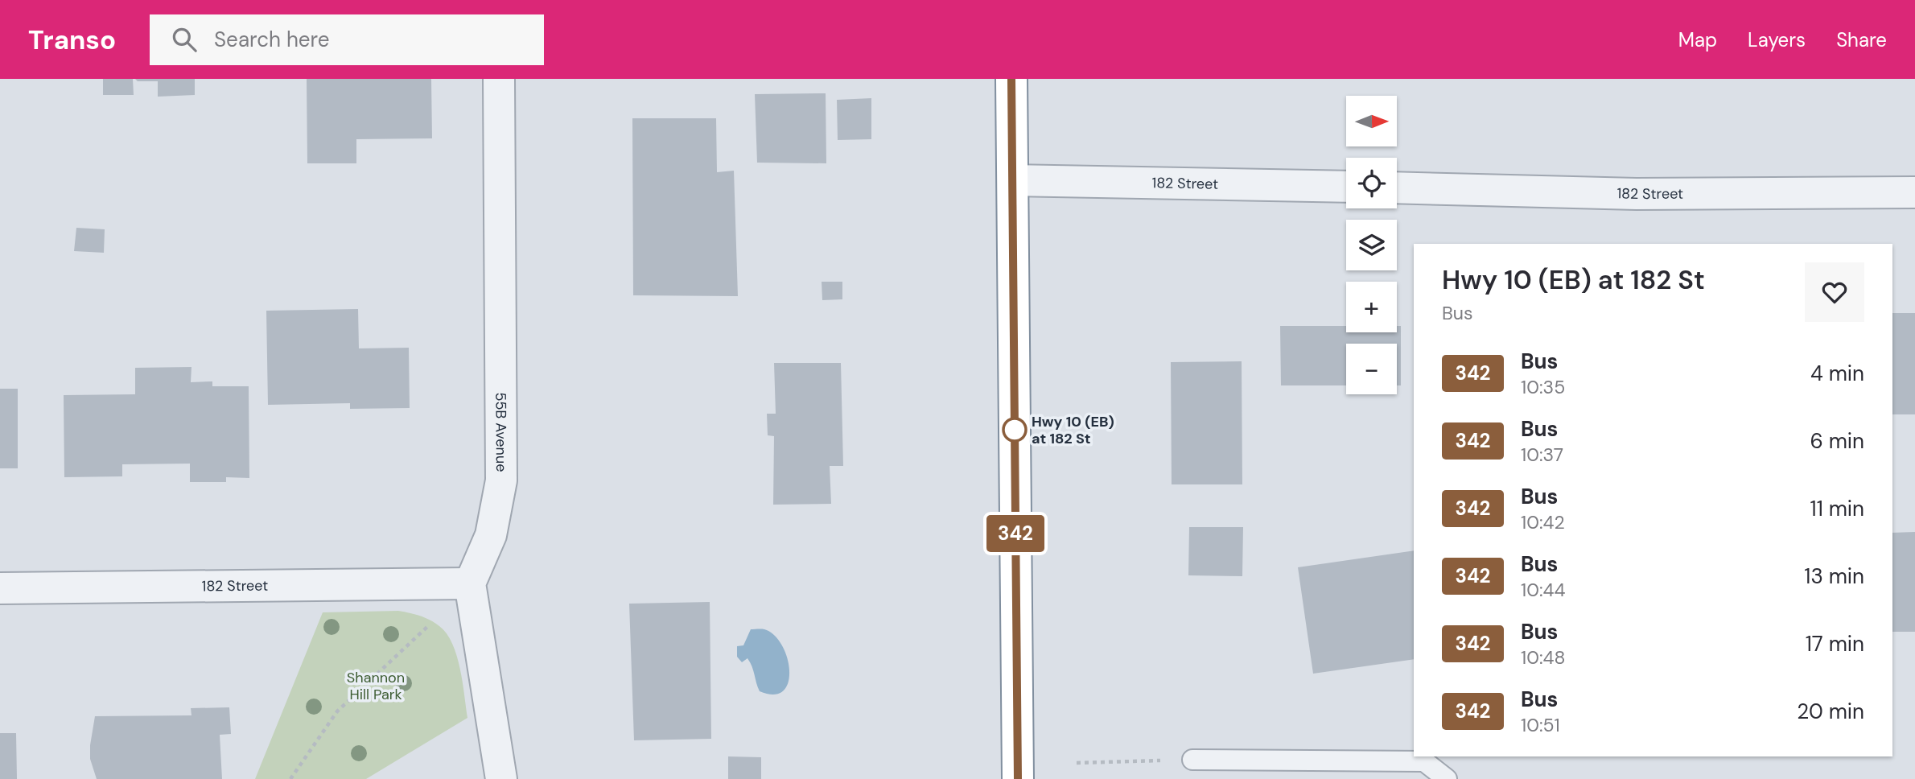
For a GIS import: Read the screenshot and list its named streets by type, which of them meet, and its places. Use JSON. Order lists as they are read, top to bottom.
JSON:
{
  "streets": {
    "street": ["182 Street", "55B Avenue"]
  },
  "crossings": [
    ["182 Street", "55B Avenue"]
  ],
  "parks": ["Shannon Hill Park"],
  "places": ["Hwy 10 (EB) at 182 St"],
  "lines": ["bus line 342"],
  "north": "right",
  "page": {
    "header": "Transo",
    "search": "Search here",
    "nav": ["Map", "Layers", "Share"],
    "on_map": "342",
    "map_buttons": ["+", "−"],
    "heading": ["Hwy 10 (EB) at 182 St", "Bus"],
    "list": [
      {
        "mark": "342",
        "name": "Bus",
        "note": "10:35",
        "value": "4 min"
      },
      {
        "mark": "342",
        "name": "Bus",
        "note": "10:37",
        "value": "6 min"
      },
      {
        "mark": "342",
        "name": "Bus",
        "note": "10:42",
        "value": "11 min"
      },
      {
        "mark": "342",
        "name": "Bus",
        "note": "10:44",
        "value": "13 min"
      },
      {
        "mark": "342",
        "name": "Bus",
        "note": "10:48",
        "value": "17 min"
      },
      {
        "mark": "342",
        "name": "Bus",
        "note": "10:51",
        "value": "20 min"
      }
    ]
  }
}
